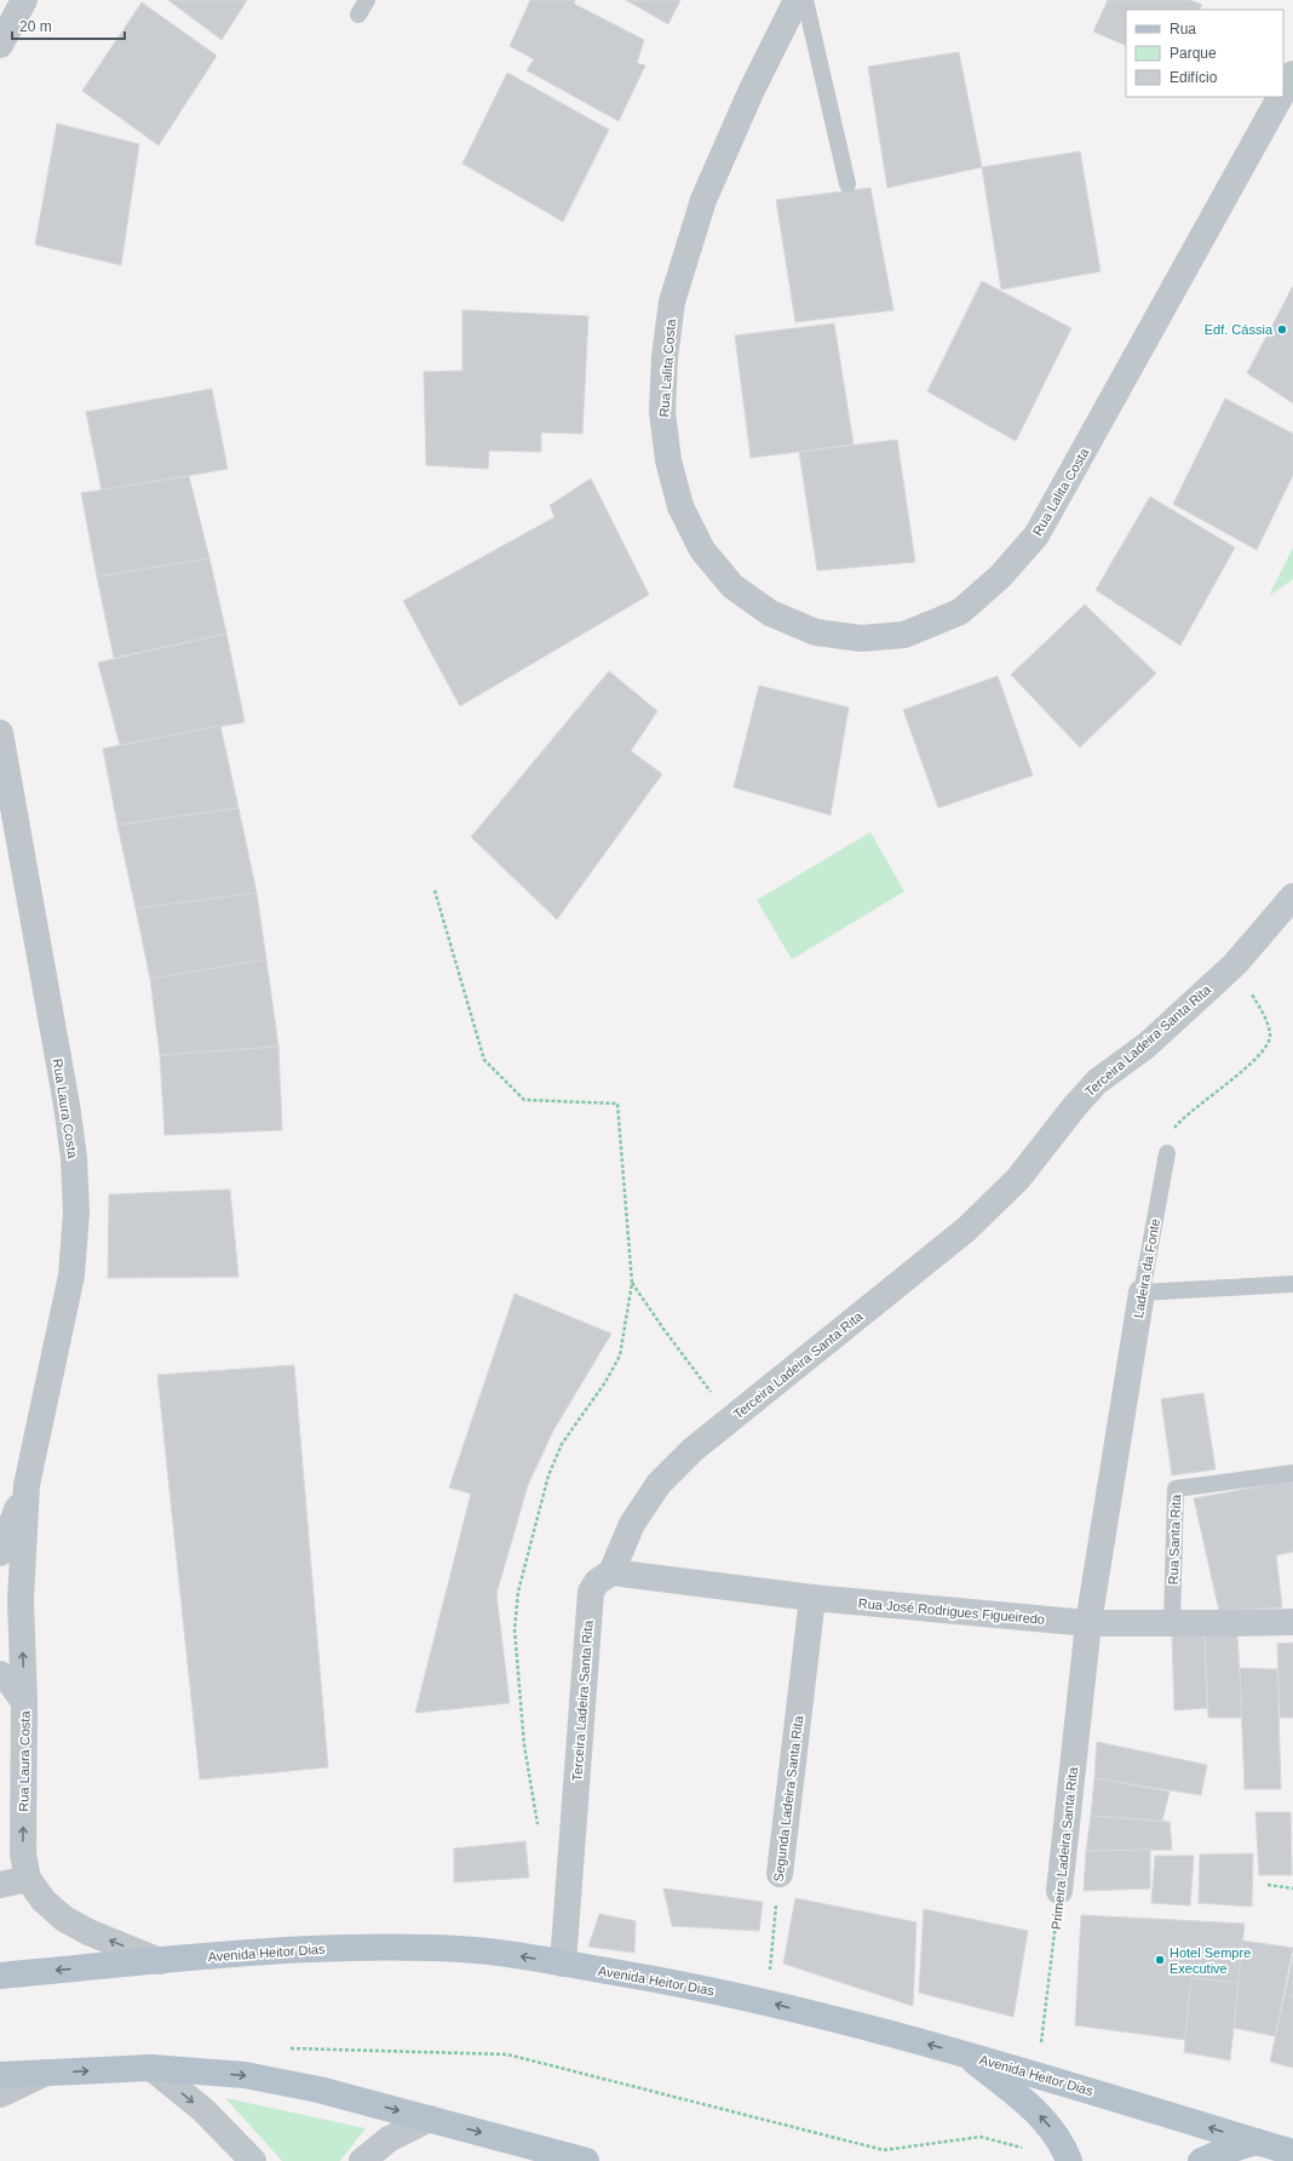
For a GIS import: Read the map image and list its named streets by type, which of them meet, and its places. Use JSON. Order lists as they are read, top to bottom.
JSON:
{
  "streets": {
    "main road": ["Avenida Heitor Dias"],
    "street": [
      "Rua Lalita Costa",
      "Terceira Ladeira Santa Rita",
      "Rua Laura Costa",
      "Ladeira da Fonte",
      "Rua José Rodrigues Figueiredo",
      "Segunda Ladeira Santa Rita",
      "Primeira Ladeira Santa Rita"
    ],
    "lane": ["Rua Santa Rita"]
  },
  "crossings": [
    ["Terceira Ladeira Santa Rita", "Rua José Rodrigues Figueiredo"],
    ["Terceira Ladeira Santa Rita", "Avenida Heitor Dias"],
    ["Rua Laura Costa", "Avenida Heitor Dias"],
    ["Ladeira da Fonte", "Rua José Rodrigues Figueiredo"],
    ["Ladeira da Fonte", "Primeira Ladeira Santa Rita"],
    ["Rua Santa Rita", "Rua José Rodrigues Figueiredo"],
    ["Rua José Rodrigues Figueiredo", "Segunda Ladeira Santa Rita"],
    ["Rua José Rodrigues Figueiredo", "Primeira Ladeira Santa Rita"],
    ["Segunda Ladeira Santa Rita", "Avenida Heitor Dias"],
    ["Primeira Ladeira Santa Rita", "Avenida Heitor Dias"]
  ],
  "one_way": ["Rua Laura Costa"],
  "places": ["Edf. Cássia", "Hotel Sempre Executive"],
  "legend": ["Rua", "Parque", "Edifício"],
  "scale_bar": "20 m"
}
